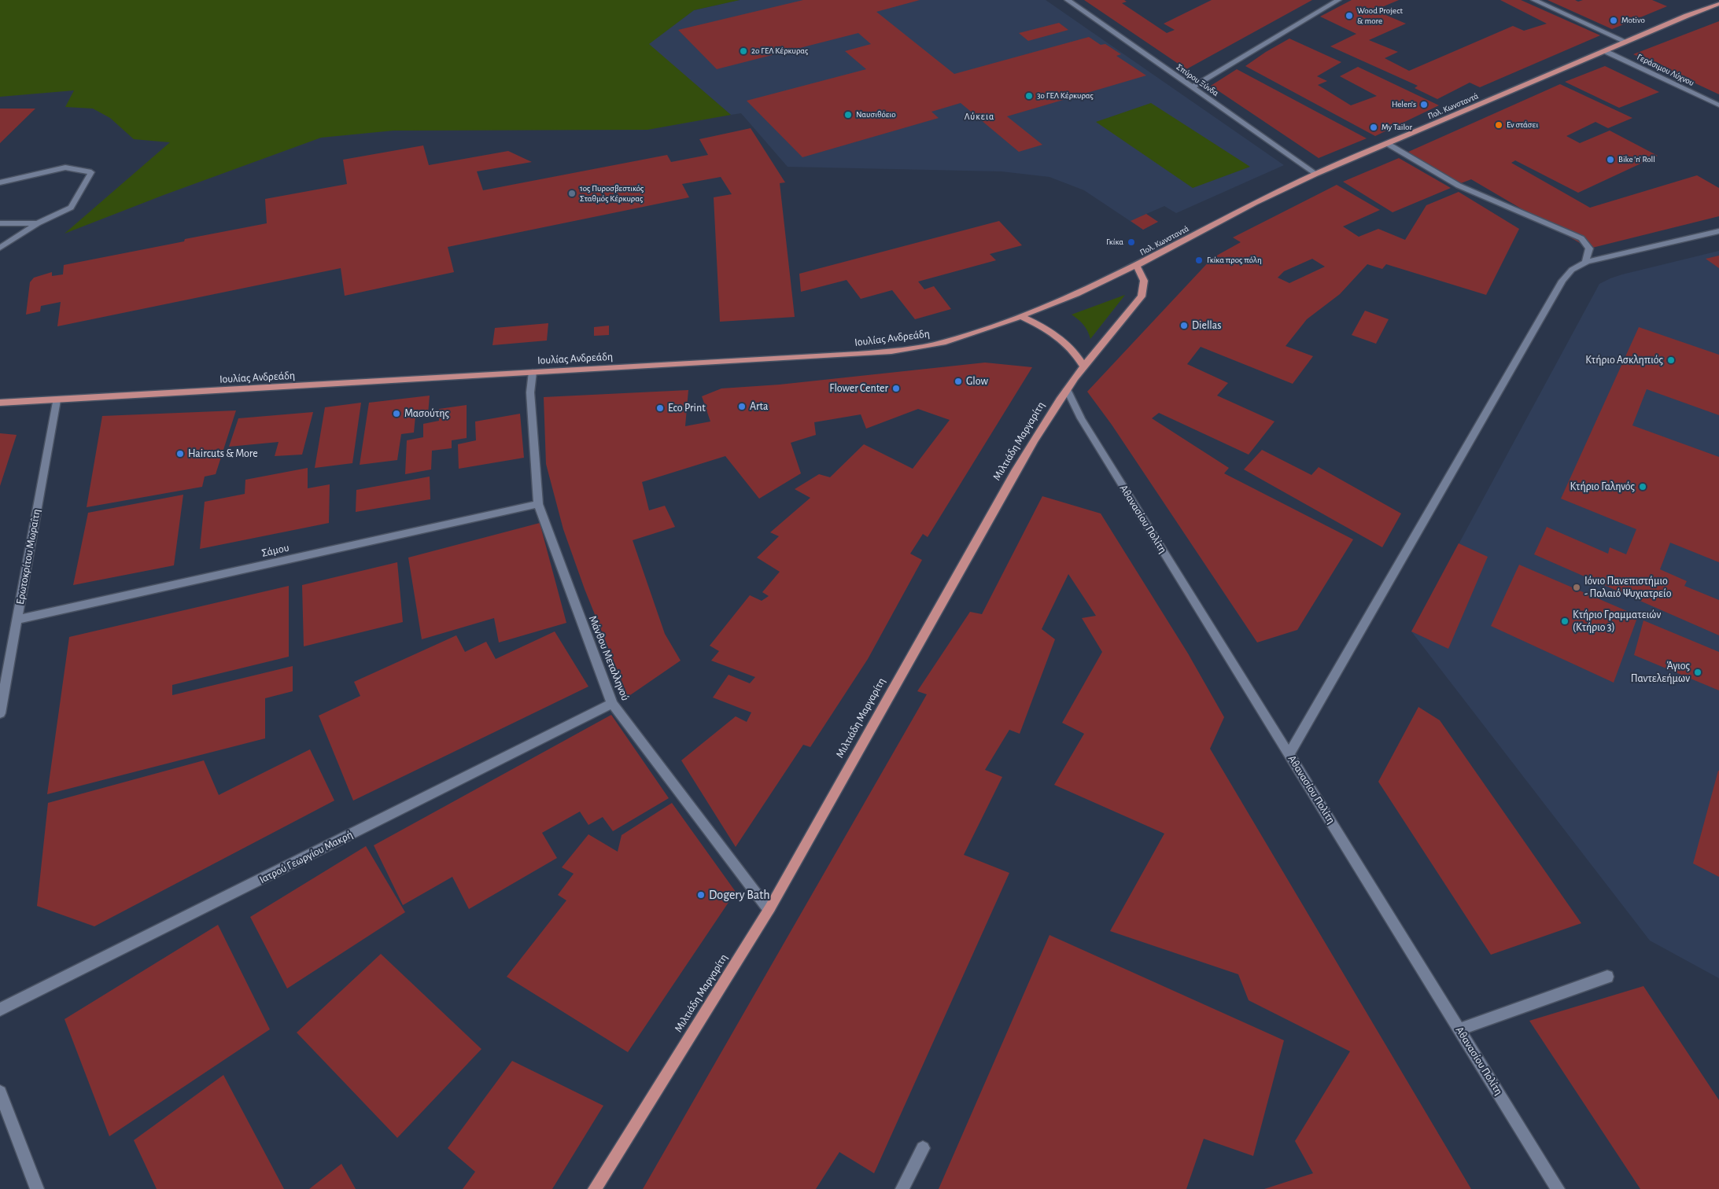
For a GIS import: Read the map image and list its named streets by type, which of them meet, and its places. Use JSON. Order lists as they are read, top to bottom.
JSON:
{
  "streets": {
    "main road": ["Πολ. Κωνσταντά", "Ιουλίας Ανδρεάδη", "Μιλτιάδη Μαργαρίτη"],
    "street": [
      "Γεράσιμου Λύχνου",
      "Σπύρου Ξύνδα",
      "Αθανασίου Πολίτη",
      "Σάμου",
      "Ερωτοκρίτου Μωραΐτη",
      "Μάνθου Μεταλληνού",
      "Ιατρού Γεωργίου Μακρή"
    ]
  },
  "crossings": [
    ["Γεράσιμου Λύχνου", "Πολ. Κωνσταντά"],
    ["Σπύρου Ξύνδα", "Πολ. Κωνσταντά"],
    ["Πολ. Κωνσταντά", "Ιουλίας Ανδρεάδη"],
    ["Πολ. Κωνσταντά", "Μιλτιάδη Μαργαρίτη"],
    ["Ιουλίας Ανδρεάδη", "Μιλτιάδη Μαργαρίτη"],
    ["Ιουλίας Ανδρεάδη", "Ερωτοκρίτου Μωραΐτη"],
    ["Ιουλίας Ανδρεάδη", "Μάνθου Μεταλληνού"],
    ["Μιλτιάδη Μαργαρίτη", "Αθανασίου Πολίτη"],
    ["Μιλτιάδη Μαργαρίτη", "Μάνθου Μεταλληνού"],
    ["Σάμου", "Ερωτοκρίτου Μωραΐτη"],
    ["Σάμου", "Μάνθου Μεταλληνού"],
    ["Μάνθου Μεταλληνού", "Ιατρού Γεωργίου Μακρή"]
  ],
  "districts": ["Λύκεια"],
  "places": [
    "Wood Project & more",
    "Motivo",
    "2ο ΓΕΛ Κέρκυρας",
    "3ο ΓΕΛ Κέρκυρας",
    "Helen's",
    "Ναυσιθόειο",
    "Εν στάσει",
    "My Tailor",
    "Bike 'n' Roll",
    "1ος Πυροσβεστικός Σταθμός Κέρκυρας",
    "Γκίκα",
    "Γκίκα προς πόλη",
    "Diellas",
    "Κτήριο Ασκληπιός",
    "Glow",
    "Flower Center",
    "Arta",
    "Eco Print",
    "Μασούτης",
    "Haircuts & More",
    "Κτήριο Γαληνός",
    "Ιόνιο Πανεπιστήμιο - Παλαιό Ψυχιατρείο",
    "Κτήριο Γραμματειών (Κτήριο 3)",
    "Άγιος Παντελεήμων",
    "Dogery Bath"
  ]
}
